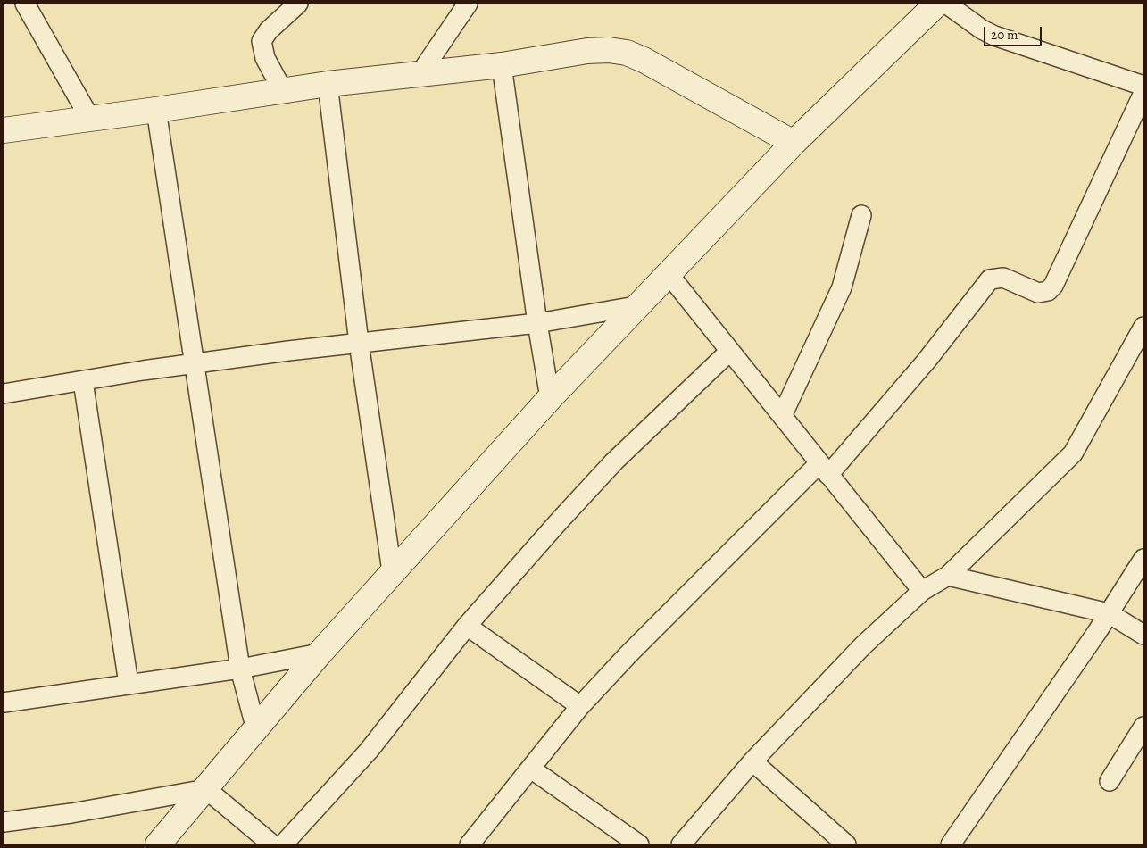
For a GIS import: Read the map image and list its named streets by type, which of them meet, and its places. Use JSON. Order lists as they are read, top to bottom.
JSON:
{
  "scale_bar": "20 m"
}
